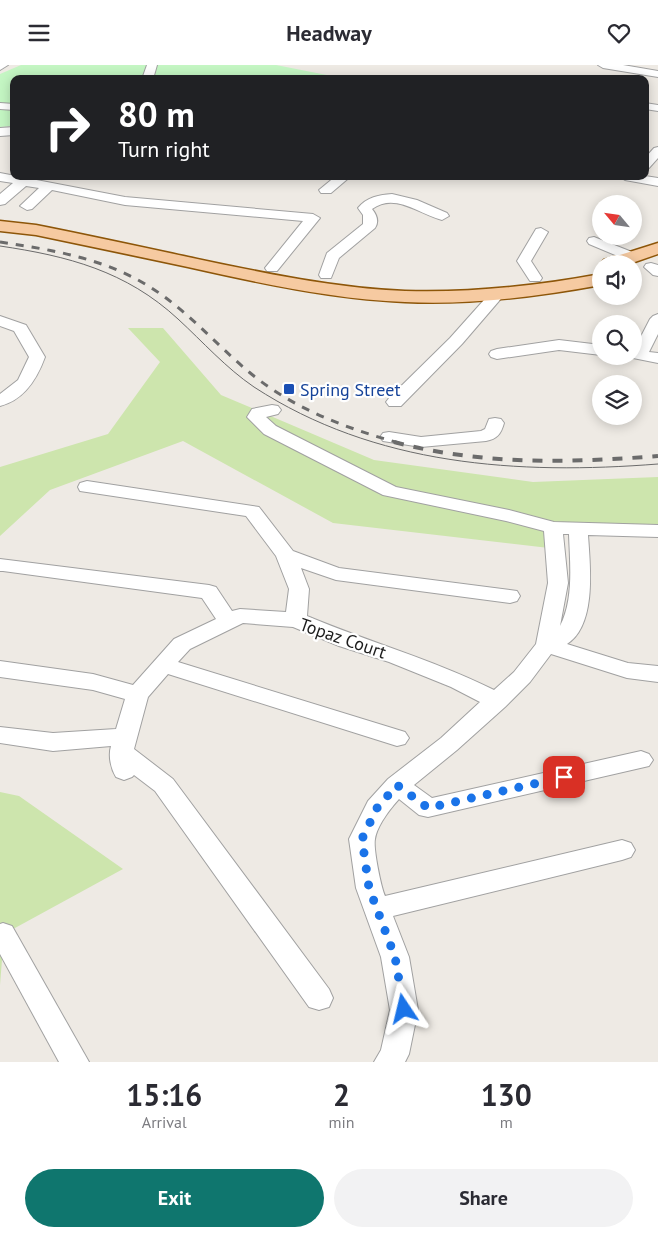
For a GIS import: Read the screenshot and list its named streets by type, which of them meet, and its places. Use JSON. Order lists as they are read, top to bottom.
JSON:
{
  "streets": {
    "street": ["Topaz Court"]
  },
  "places": {
    "transit": ["Spring Street"]
  },
  "north": "top left",
  "page": {
    "header": "Headway",
    "turn": ["80 m", "Turn right"],
    "eta": [
      "15:16",
      "Arrival",
      "2",
      "min",
      "130",
      "m"
    ],
    "buttons": ["Exit", "Share"]
  }
}
